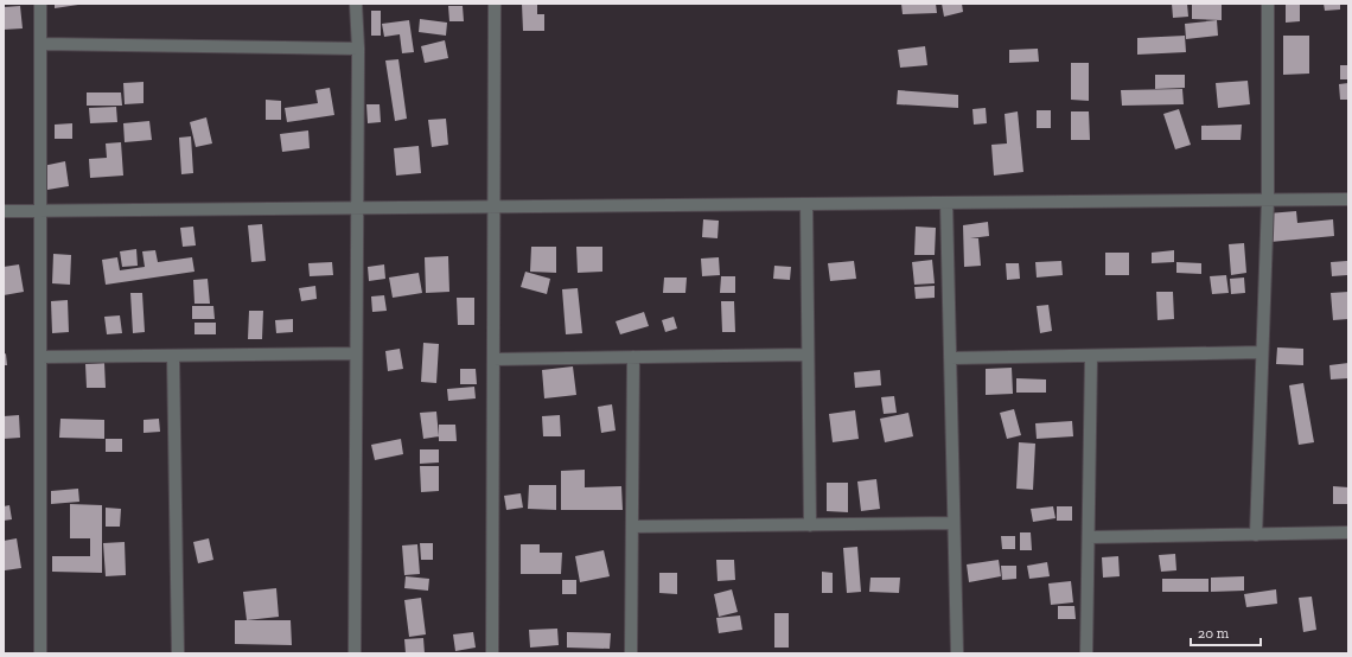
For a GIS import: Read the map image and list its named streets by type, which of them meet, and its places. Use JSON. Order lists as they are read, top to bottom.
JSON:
{
  "scale_bar": "20 m"
}
